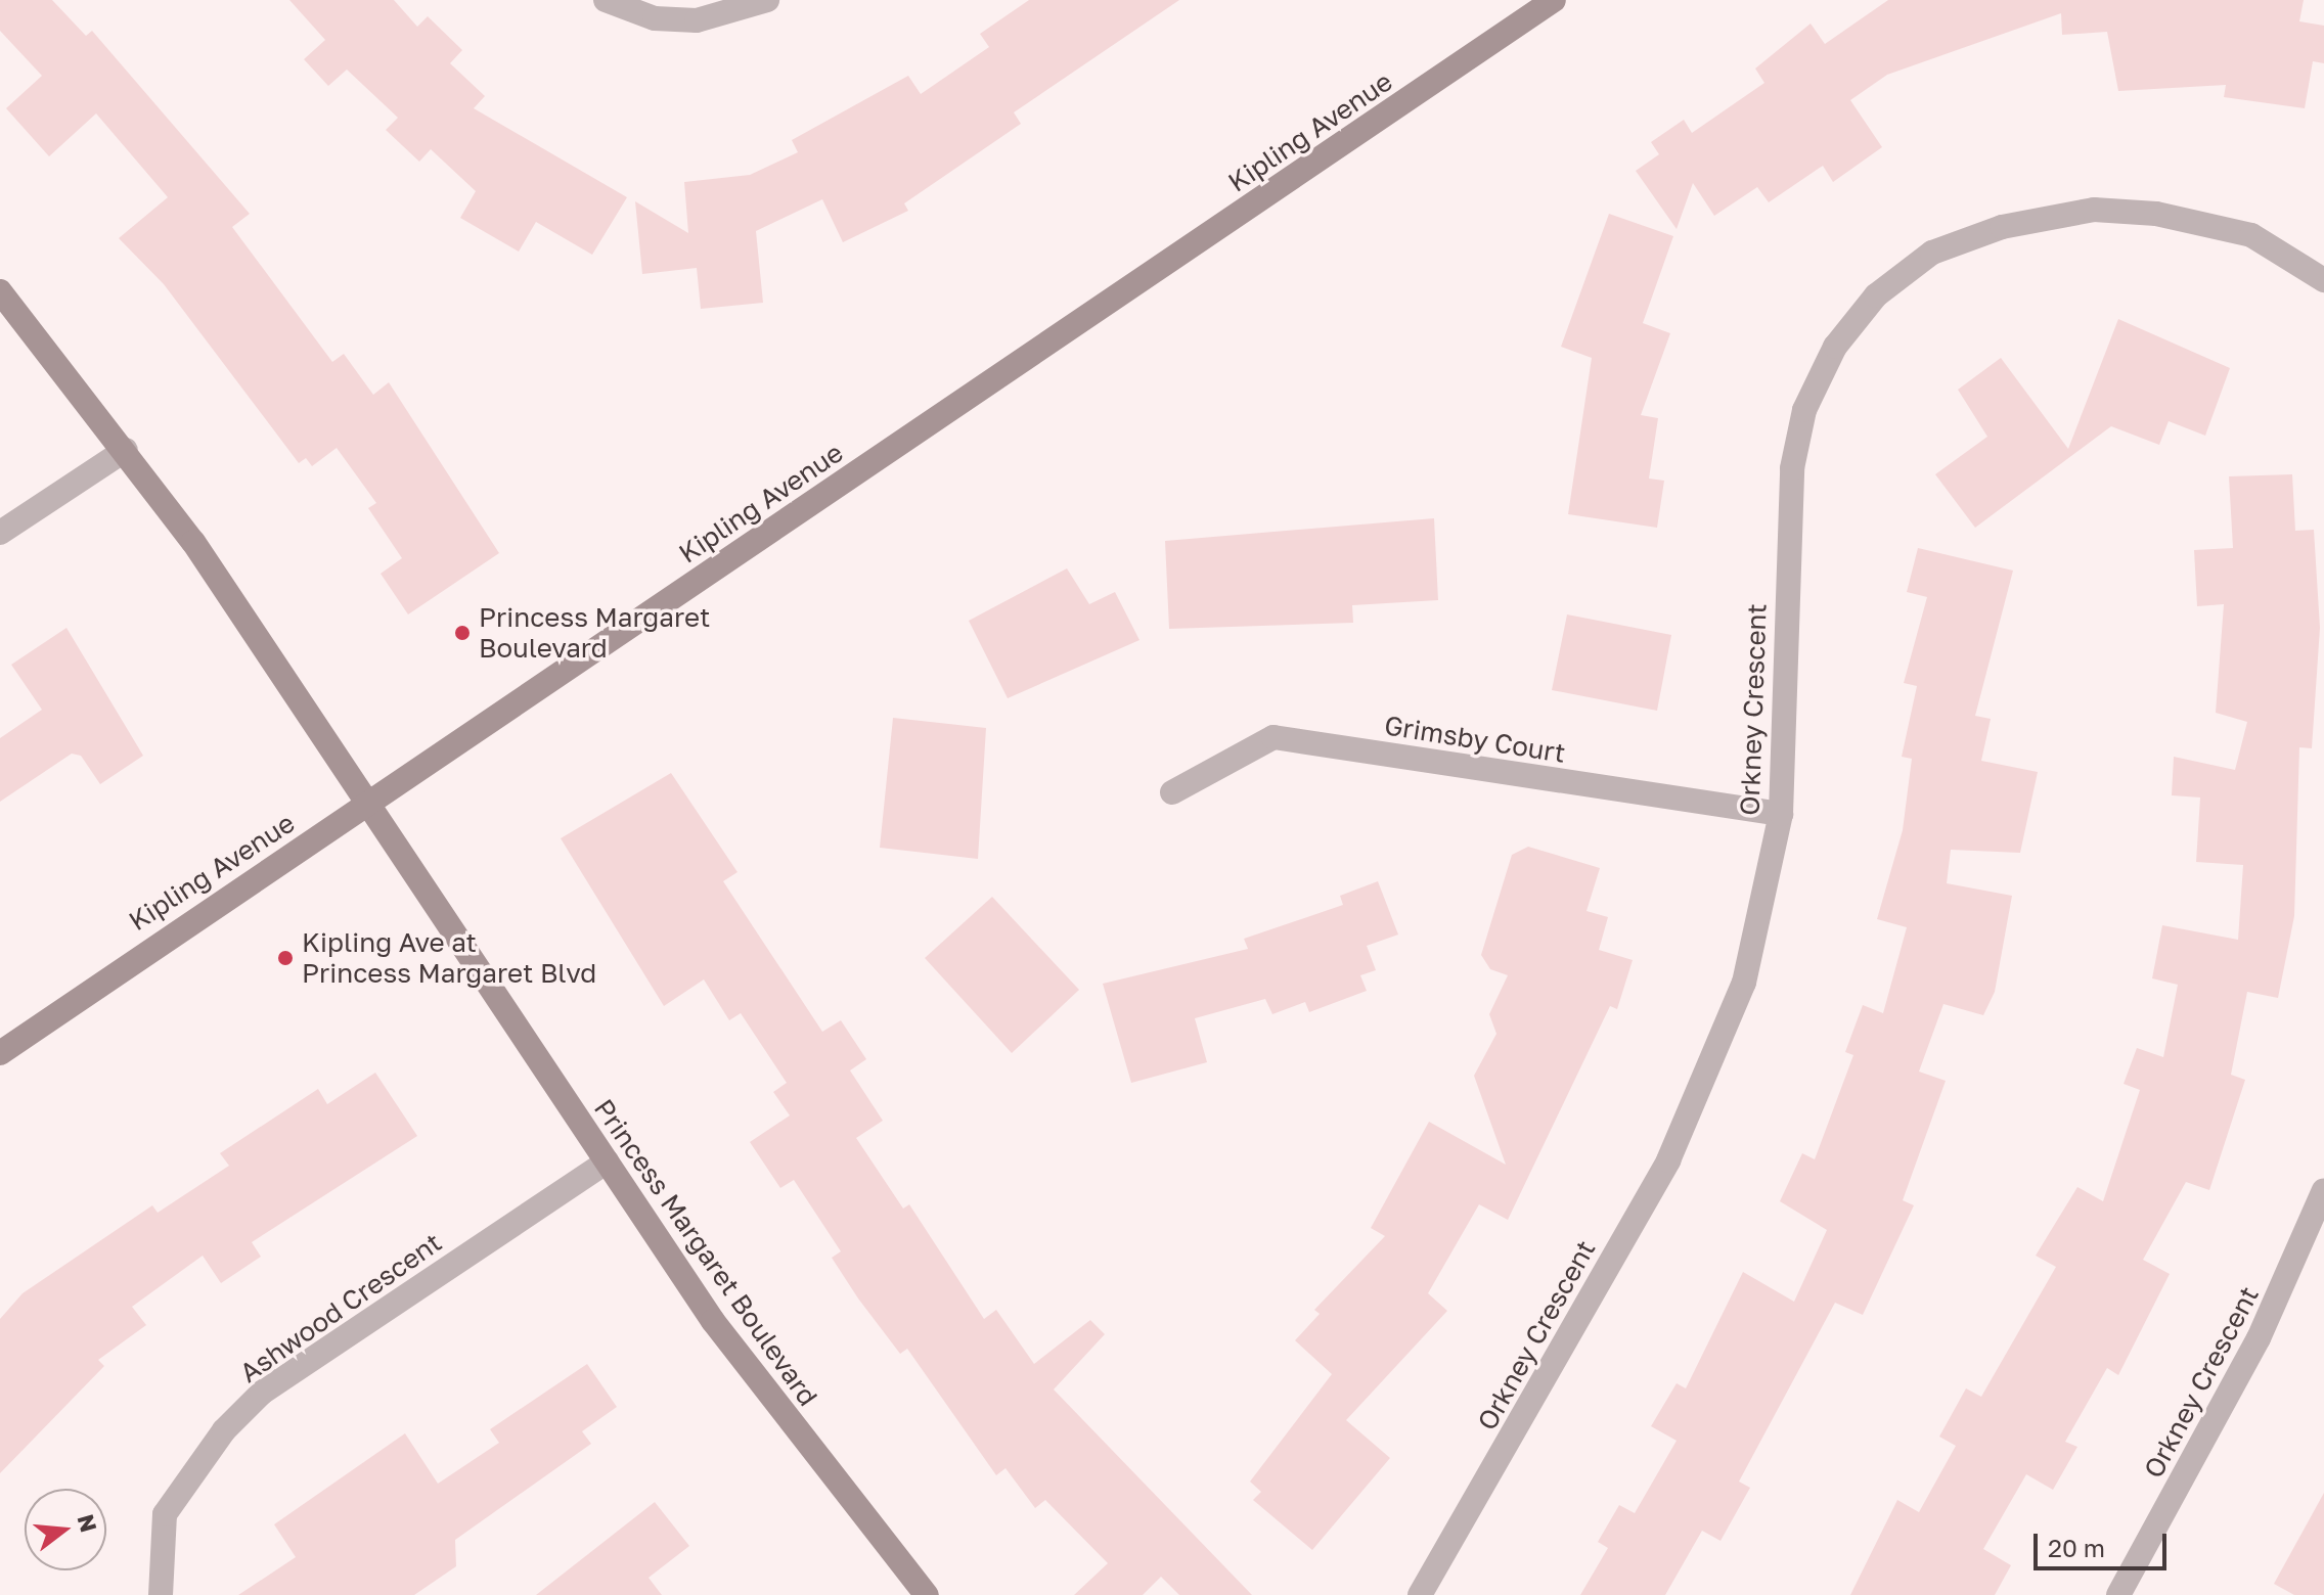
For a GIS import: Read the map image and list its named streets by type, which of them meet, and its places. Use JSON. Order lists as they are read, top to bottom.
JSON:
{
  "streets": {
    "main road": ["Kipling Avenue", "Princess Margaret Boulevard"],
    "street": ["Orkney Crescent", "Grimsby Court", "Ashwood Crescent"]
  },
  "crossings": [
    ["Kipling Avenue", "Princess Margaret Boulevard"],
    ["Orkney Crescent", "Grimsby Court"],
    ["Princess Margaret Boulevard", "Ashwood Crescent"]
  ],
  "places": ["Princess Margaret Boulevard", "Kipling Ave at Princess Margaret Blvd"],
  "scale_bar": "20 m",
  "north": "right"
}
